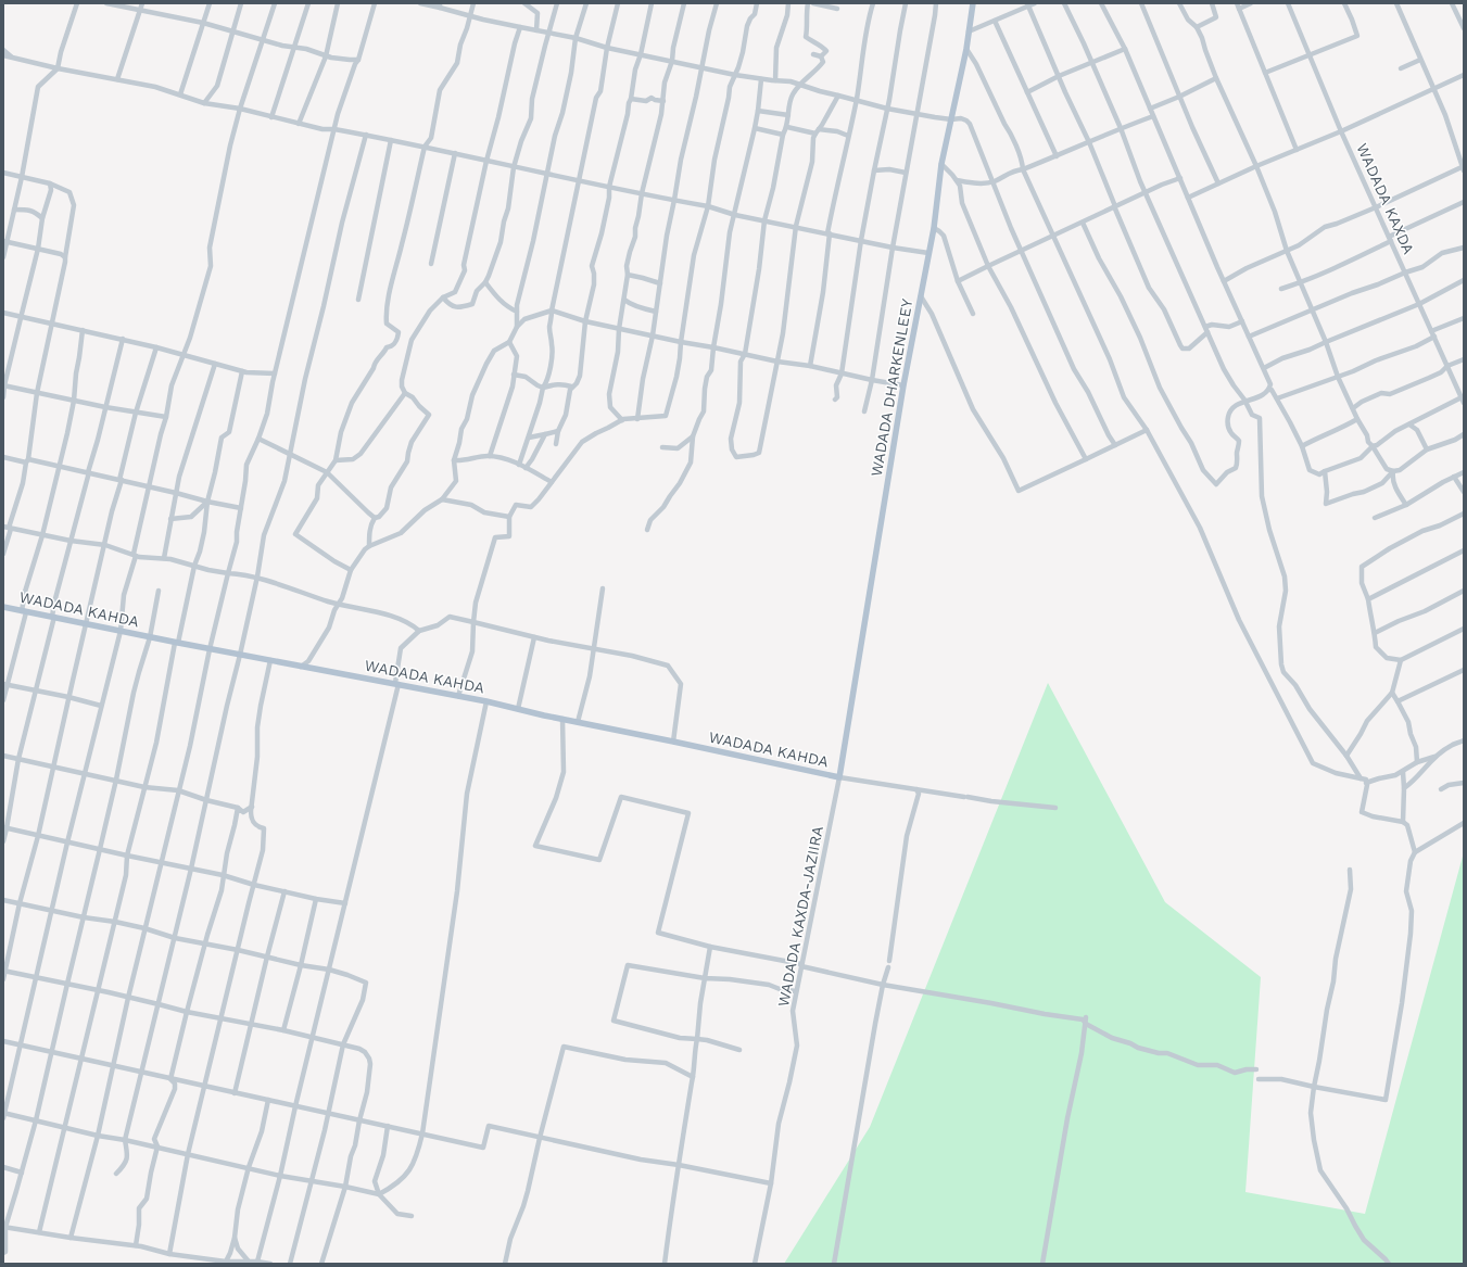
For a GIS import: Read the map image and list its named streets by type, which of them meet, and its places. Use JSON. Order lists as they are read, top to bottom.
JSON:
{
  "streets": {
    "main road": ["WADADA DHARKENLEEY", "WADADA KAHDA"],
    "street": ["WADADA KAXDA", "WADADA KAXDA-JAZIIRA"]
  },
  "crossings": [
    ["WADADA DHARKENLEEY", "WADADA KAHDA"],
    ["WADADA DHARKENLEEY", "WADADA KAXDA-JAZIIRA"],
    ["WADADA KAHDA", "WADADA KAXDA-JAZIIRA"]
  ]
}
